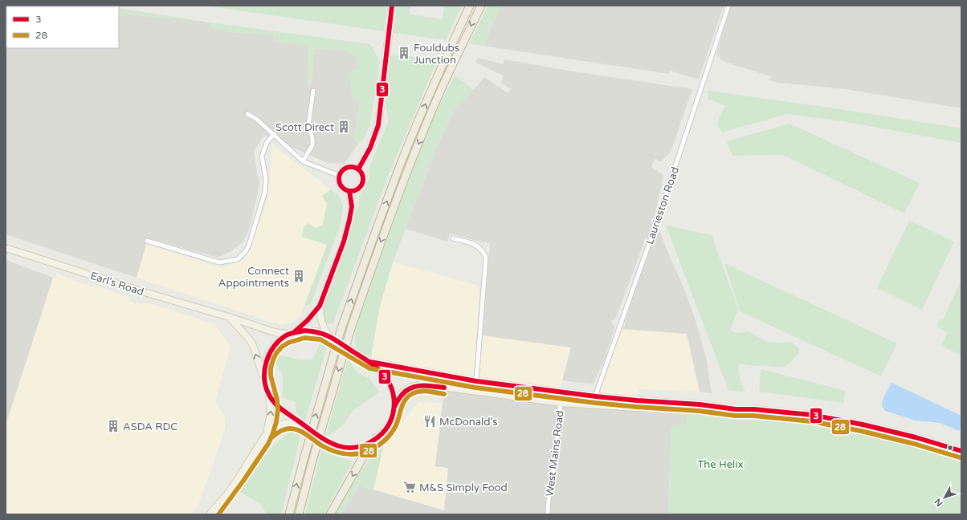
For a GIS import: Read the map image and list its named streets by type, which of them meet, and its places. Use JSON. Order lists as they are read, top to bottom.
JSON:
{
  "streets": {
    "main road": ["Earl's Road"],
    "street": ["Laurieston Road", "West Mains Road"]
  },
  "parks": ["The Helix"],
  "places": {
    "building": [
      "Fouldubs Junction",
      "Scott Direct",
      "Connect Appointments",
      "ASDA RDC"
    ],
    "restaurant": ["McDonald's"],
    "supermarket": ["M&S Simply Food"]
  },
  "lines": ["transit line 3", "transit line 28"],
  "legend": ["3", "28"],
  "north": "bottom left"
}
